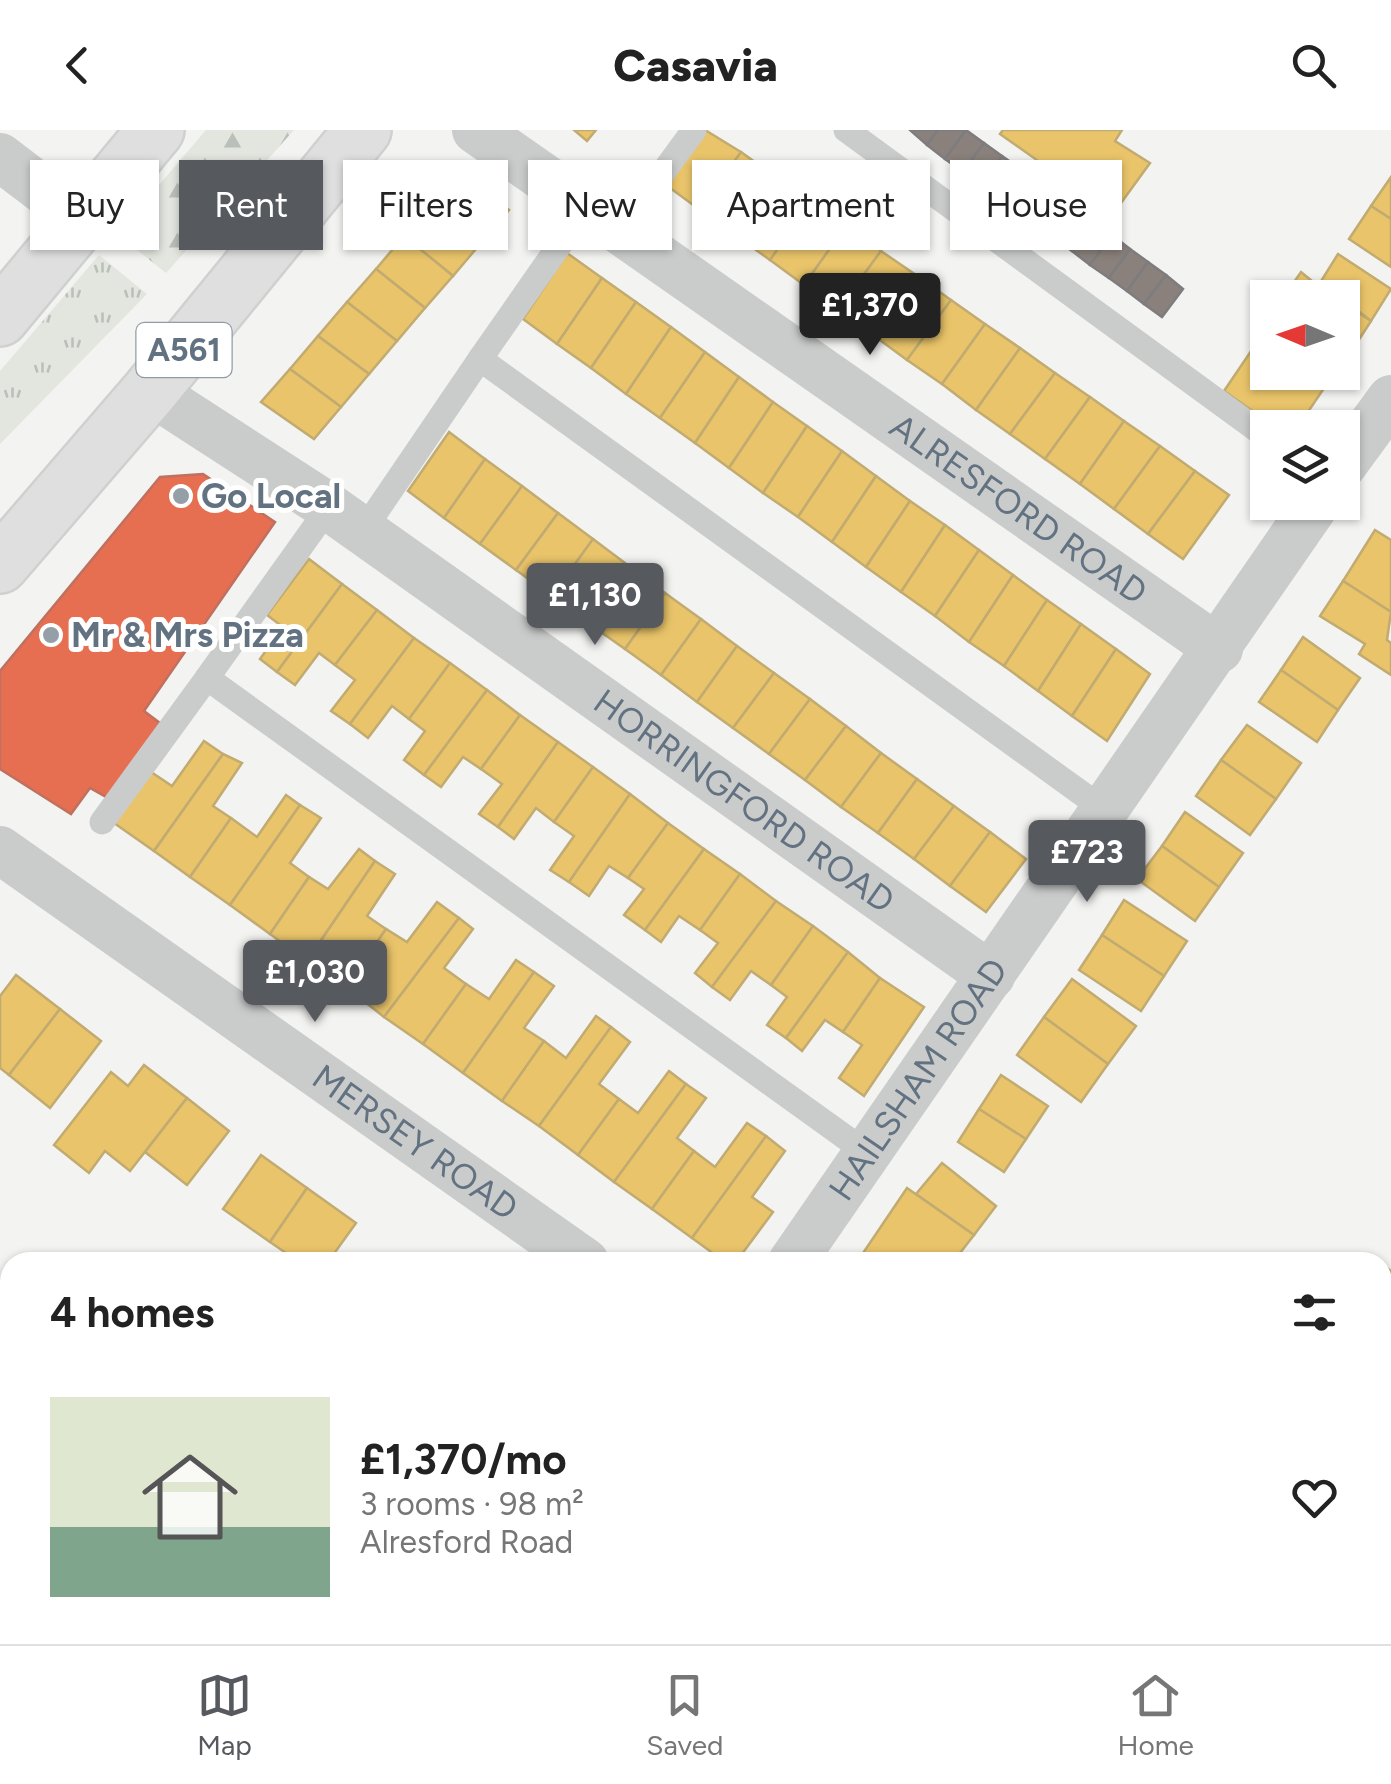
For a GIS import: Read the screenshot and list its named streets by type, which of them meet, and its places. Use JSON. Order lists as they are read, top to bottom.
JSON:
{
  "streets": {
    "highway": ["A561"],
    "street": [
      "ALRESFORD ROAD",
      "HORRINGFORD ROAD",
      "HAILSHAM ROAD",
      "MERSEY ROAD"
    ]
  },
  "crossings": [
    ["A561", "HORRINGFORD ROAD"],
    ["ALRESFORD ROAD", "HAILSHAM ROAD"],
    ["HORRINGFORD ROAD", "HAILSHAM ROAD"]
  ],
  "places": ["Go Local", "Mr & Mrs Pizza"],
  "north": "left",
  "page": {
    "header": "Casavia",
    "chip": [
      "Buy",
      "Rent",
      "Filters",
      "New",
      "Apartment",
      "House"
    ],
    "price": [
      "£1,370",
      "£1,130",
      "£723",
      "£1,030"
    ],
    "heading": "4 homes",
    "list": [
      {
        "name": "£1,370/mo",
        "note": "3 rooms · 98 m² · Alresford Road"
      }
    ],
    "tabs": ["Map", "Saved", "Home"]
  }
}
